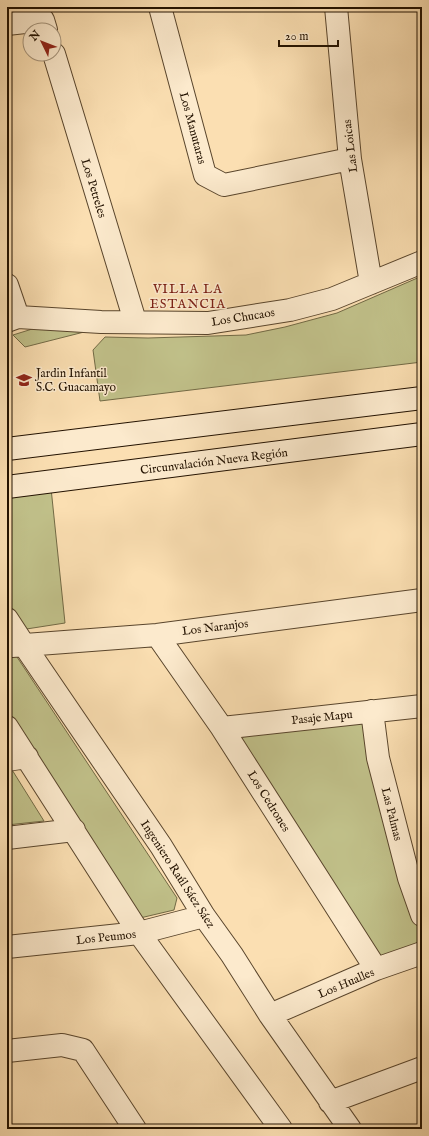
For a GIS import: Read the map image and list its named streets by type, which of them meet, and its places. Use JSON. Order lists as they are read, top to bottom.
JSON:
{
  "streets": {
    "street": [
      "Los Manutaras",
      "Las Loicas",
      "Los Petreles",
      "Los Chucaos",
      "Circunvalación Nueva Región",
      "Los Naranjos",
      "Pasaje Mapu",
      "Los Cedrones",
      "Las Palmas",
      "Ingeniero Raúl Sáez Sáez",
      "Los Peumos",
      "Los Hualles"
    ]
  },
  "crossings": [
    ["Los Manutaras", "Las Loicas"],
    ["Las Loicas", "Los Chucaos"],
    ["Los Petreles", "Los Chucaos"],
    ["Los Naranjos", "Los Cedrones"],
    ["Los Naranjos", "Ingeniero Raúl Sáez Sáez"],
    ["Pasaje Mapu", "Los Cedrones"],
    ["Pasaje Mapu", "Las Palmas"],
    ["Los Cedrones", "Los Hualles"],
    ["Ingeniero Raúl Sáez Sáez", "Los Peumos"],
    ["Ingeniero Raúl Sáez Sáez", "Los Hualles"]
  ],
  "districts": ["VILLA LA ESTANCIA"],
  "places": {
    "school or university": ["Jardin Infantil S.C. Guacamayo"]
  },
  "scale_bar": "20 m",
  "north": "top left"
}
